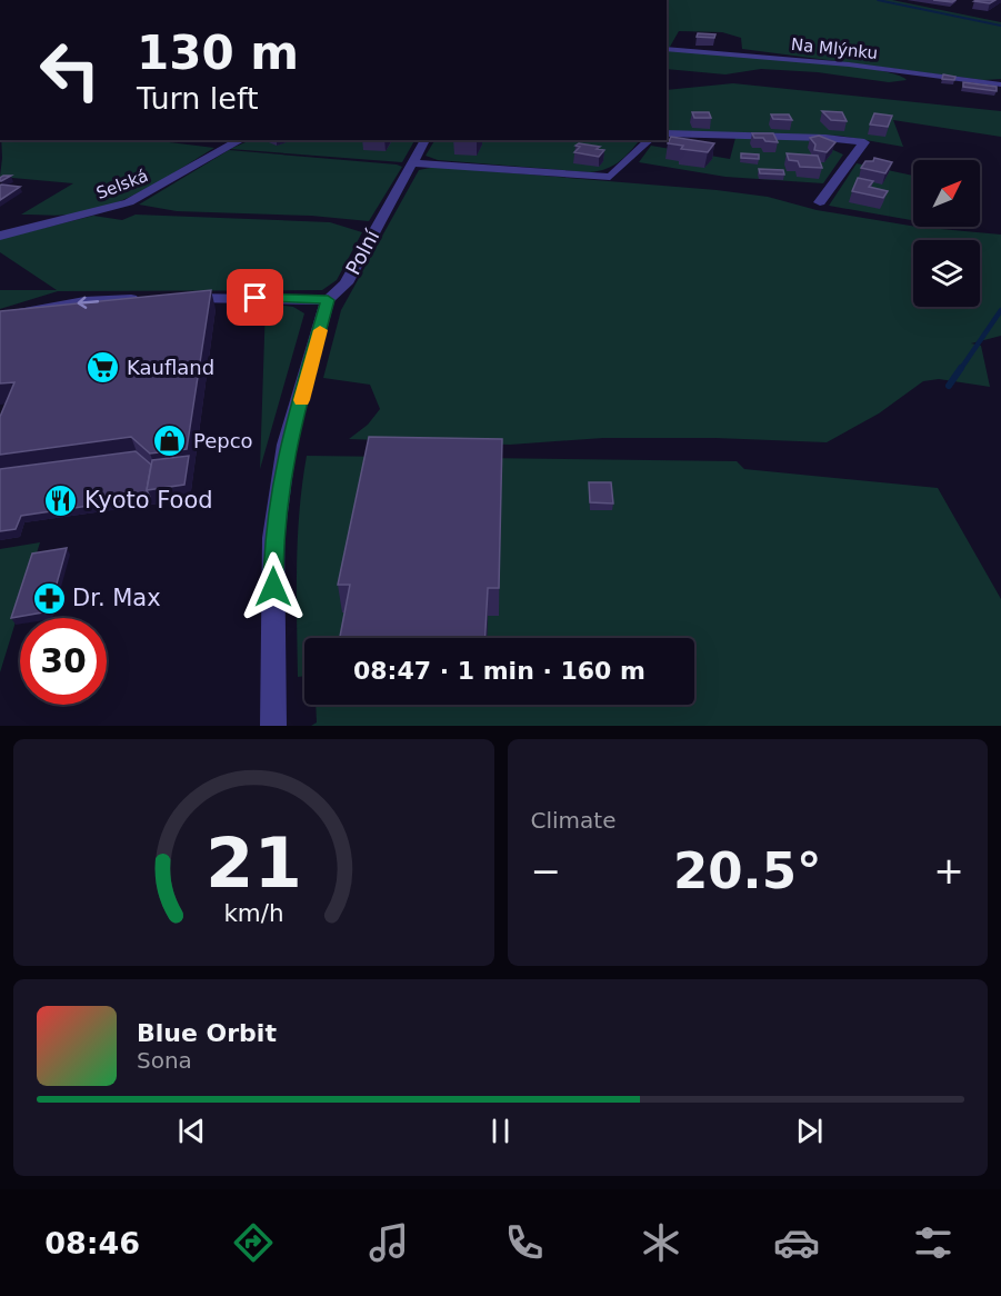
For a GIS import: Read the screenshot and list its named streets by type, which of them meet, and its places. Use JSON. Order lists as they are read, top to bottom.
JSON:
{
  "streets": {
    "street": ["Na Mlýnku", "Selská", "Polní"]
  },
  "places": {
    "supermarket": ["Kaufland"],
    "shop": ["Pepco"],
    "restaurant": ["Kyoto Food"],
    "pharmacy": ["Dr. Max"]
  },
  "north": "top right",
  "page": {
    "turn": ["130 m", "Turn left"],
    "limit": "30",
    "trip": "08:47 · 1 min · 160 m",
    "tile": "Climate",
    "heat": ["−", "20.5°", "+"],
    "song": ["Blue Orbit", "Sona"],
    "tabs": "08:46",
    "gauge": ["21", "km/h"]
  }
}
